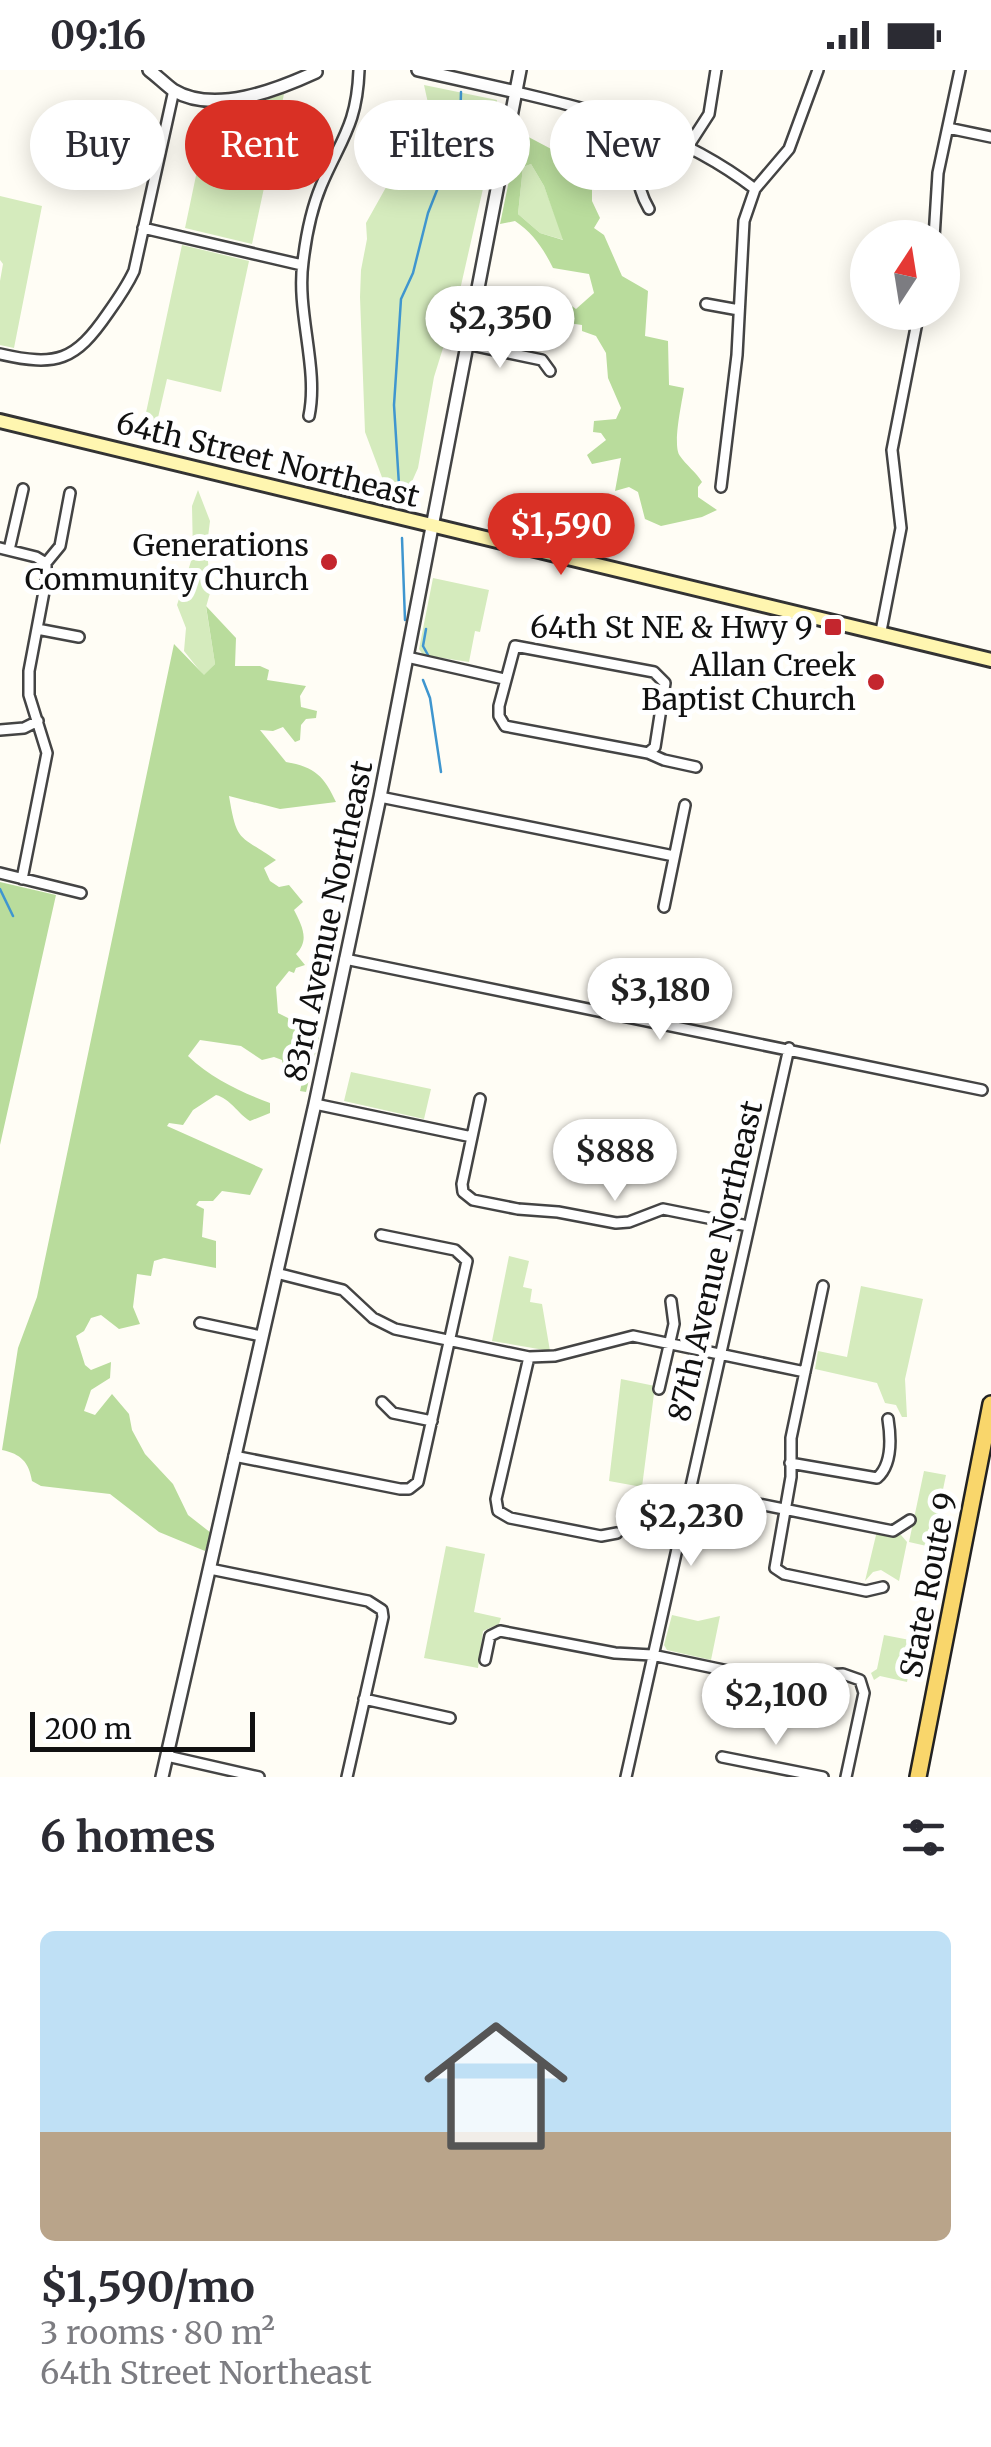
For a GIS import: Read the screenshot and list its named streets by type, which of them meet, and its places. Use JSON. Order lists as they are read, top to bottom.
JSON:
{
  "streets": {
    "main road": ["64th Street Northeast", "State Route 9"],
    "street": ["83rd Avenue Northeast", "87th Avenue Northeast"]
  },
  "crossings": [
    ["64th Street Northeast", "83rd Avenue Northeast"]
  ],
  "places": {
    "other": ["Generations Community Church", "Allan Creek Baptist Church"],
    "transit": ["64th St NE & Hwy 9"]
  },
  "scale_bar": "200 m",
  "north": "top",
  "page": {
    "status": "09:16",
    "chip": [
      "Buy",
      "Rent",
      "Filters",
      "New"
    ],
    "price": [
      "$2,350",
      "$1,590",
      "$3,180",
      "$888",
      "$2,230",
      "$2,100"
    ],
    "scale": "200 m",
    "heading": "6 homes",
    "list": [
      {
        "name": "$1,590/mo",
        "note": "3 rooms · 80 m² · 64th Street Northeast"
      }
    ]
  }
}
